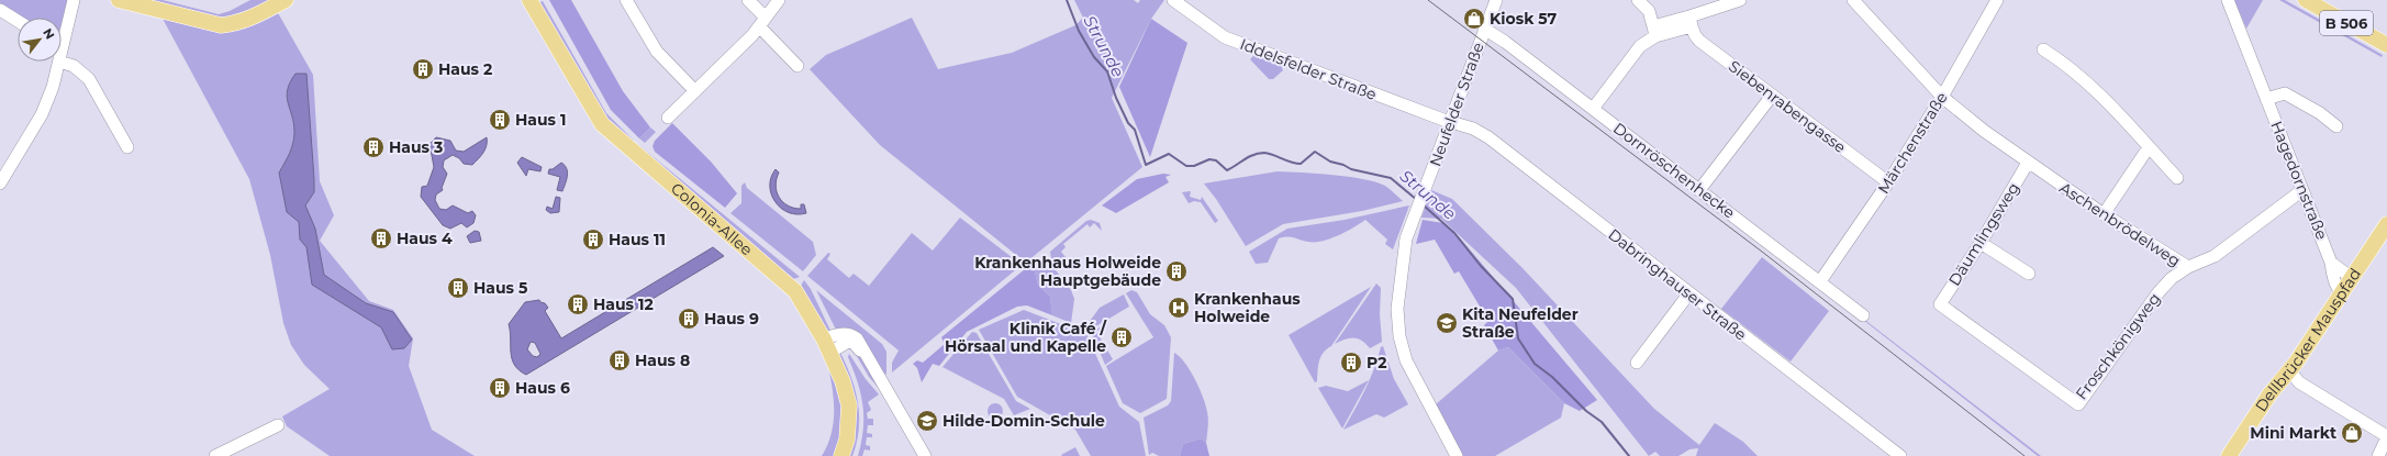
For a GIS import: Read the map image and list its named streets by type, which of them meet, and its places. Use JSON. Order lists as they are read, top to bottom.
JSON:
{
  "streets": {
    "main road": ["B 506", "Colonia-Allee", "Dellbrücker Mauspfad"],
    "street": [
      "Iddelsfelder Straße",
      "Neufelder Straße",
      "Siebenrabengasse",
      "Märchenstraße",
      "Dornröschenhecke",
      "Hagedornstraße",
      "Aschenbrödelweg",
      "Däumlingsweg",
      "Dabringhauser Straße",
      "Froschkönigweg"
    ]
  },
  "crossings": [
    ["Iddelsfelder Straße", "Neufelder Straße"],
    ["Iddelsfelder Straße", "Dabringhauser Straße"],
    ["Neufelder Straße", "Dornröschenhecke"],
    ["Neufelder Straße", "Dabringhauser Straße"],
    ["Siebenrabengasse", "Märchenstraße"],
    ["Märchenstraße", "Dornröschenhecke"],
    ["Märchenstraße", "Aschenbrödelweg"],
    ["Hagedornstraße", "Aschenbrödelweg"],
    ["Hagedornstraße", "Dellbrücker Mauspfad"],
    ["Aschenbrödelweg", "Däumlingsweg"],
    ["Aschenbrödelweg", "Froschkönigweg"],
    ["Däumlingsweg", "Froschkönigweg"]
  ],
  "water": ["Strunde"],
  "places": {
    "shop": ["Kiosk 57", "Mini Markt"],
    "building": [
      "Haus 2",
      "Haus 1",
      "Haus 3",
      "Haus 4",
      "Haus 11",
      "Krankenhaus Holweide Hauptgebäude",
      "Haus 5",
      "Haus 12",
      "Haus 9",
      "Klinik Café / Hörsaal und Kapelle",
      "Haus 8",
      "P2",
      "Haus 6"
    ],
    "hospital": ["Krankenhaus Holweide"],
    "school or university": ["Kita Neufelder Straße", "Hilde-Domin-Schule"]
  },
  "north": "top right"
}
